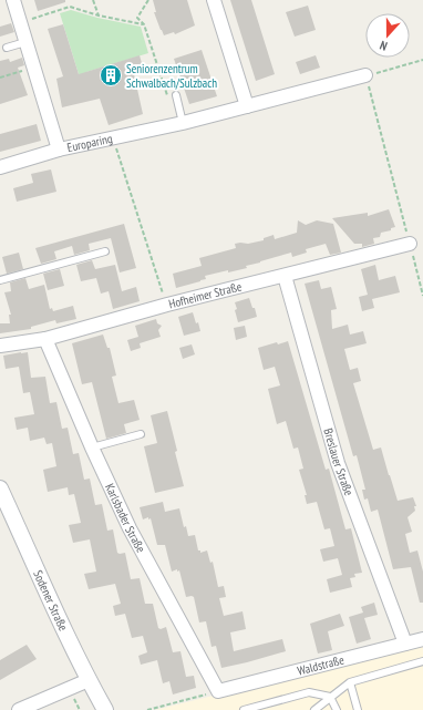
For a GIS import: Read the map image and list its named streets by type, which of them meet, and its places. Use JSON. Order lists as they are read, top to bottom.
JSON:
{
  "streets": {
    "street": [
      "Europaring",
      "Hofheimer Straße",
      "Breslauer Straße",
      "Karlsbader Straße",
      "Sodener Straße",
      "Waldstraße"
    ]
  },
  "crossings": [
    ["Hofheimer Straße", "Breslauer Straße"],
    ["Hofheimer Straße", "Karlsbader Straße"],
    ["Breslauer Straße", "Waldstraße"],
    ["Karlsbader Straße", "Waldstraße"]
  ],
  "places": {
    "building": ["Seniorenzentrum Schwalbach/Sulzbach"]
  },
  "north": "bottom"
}
